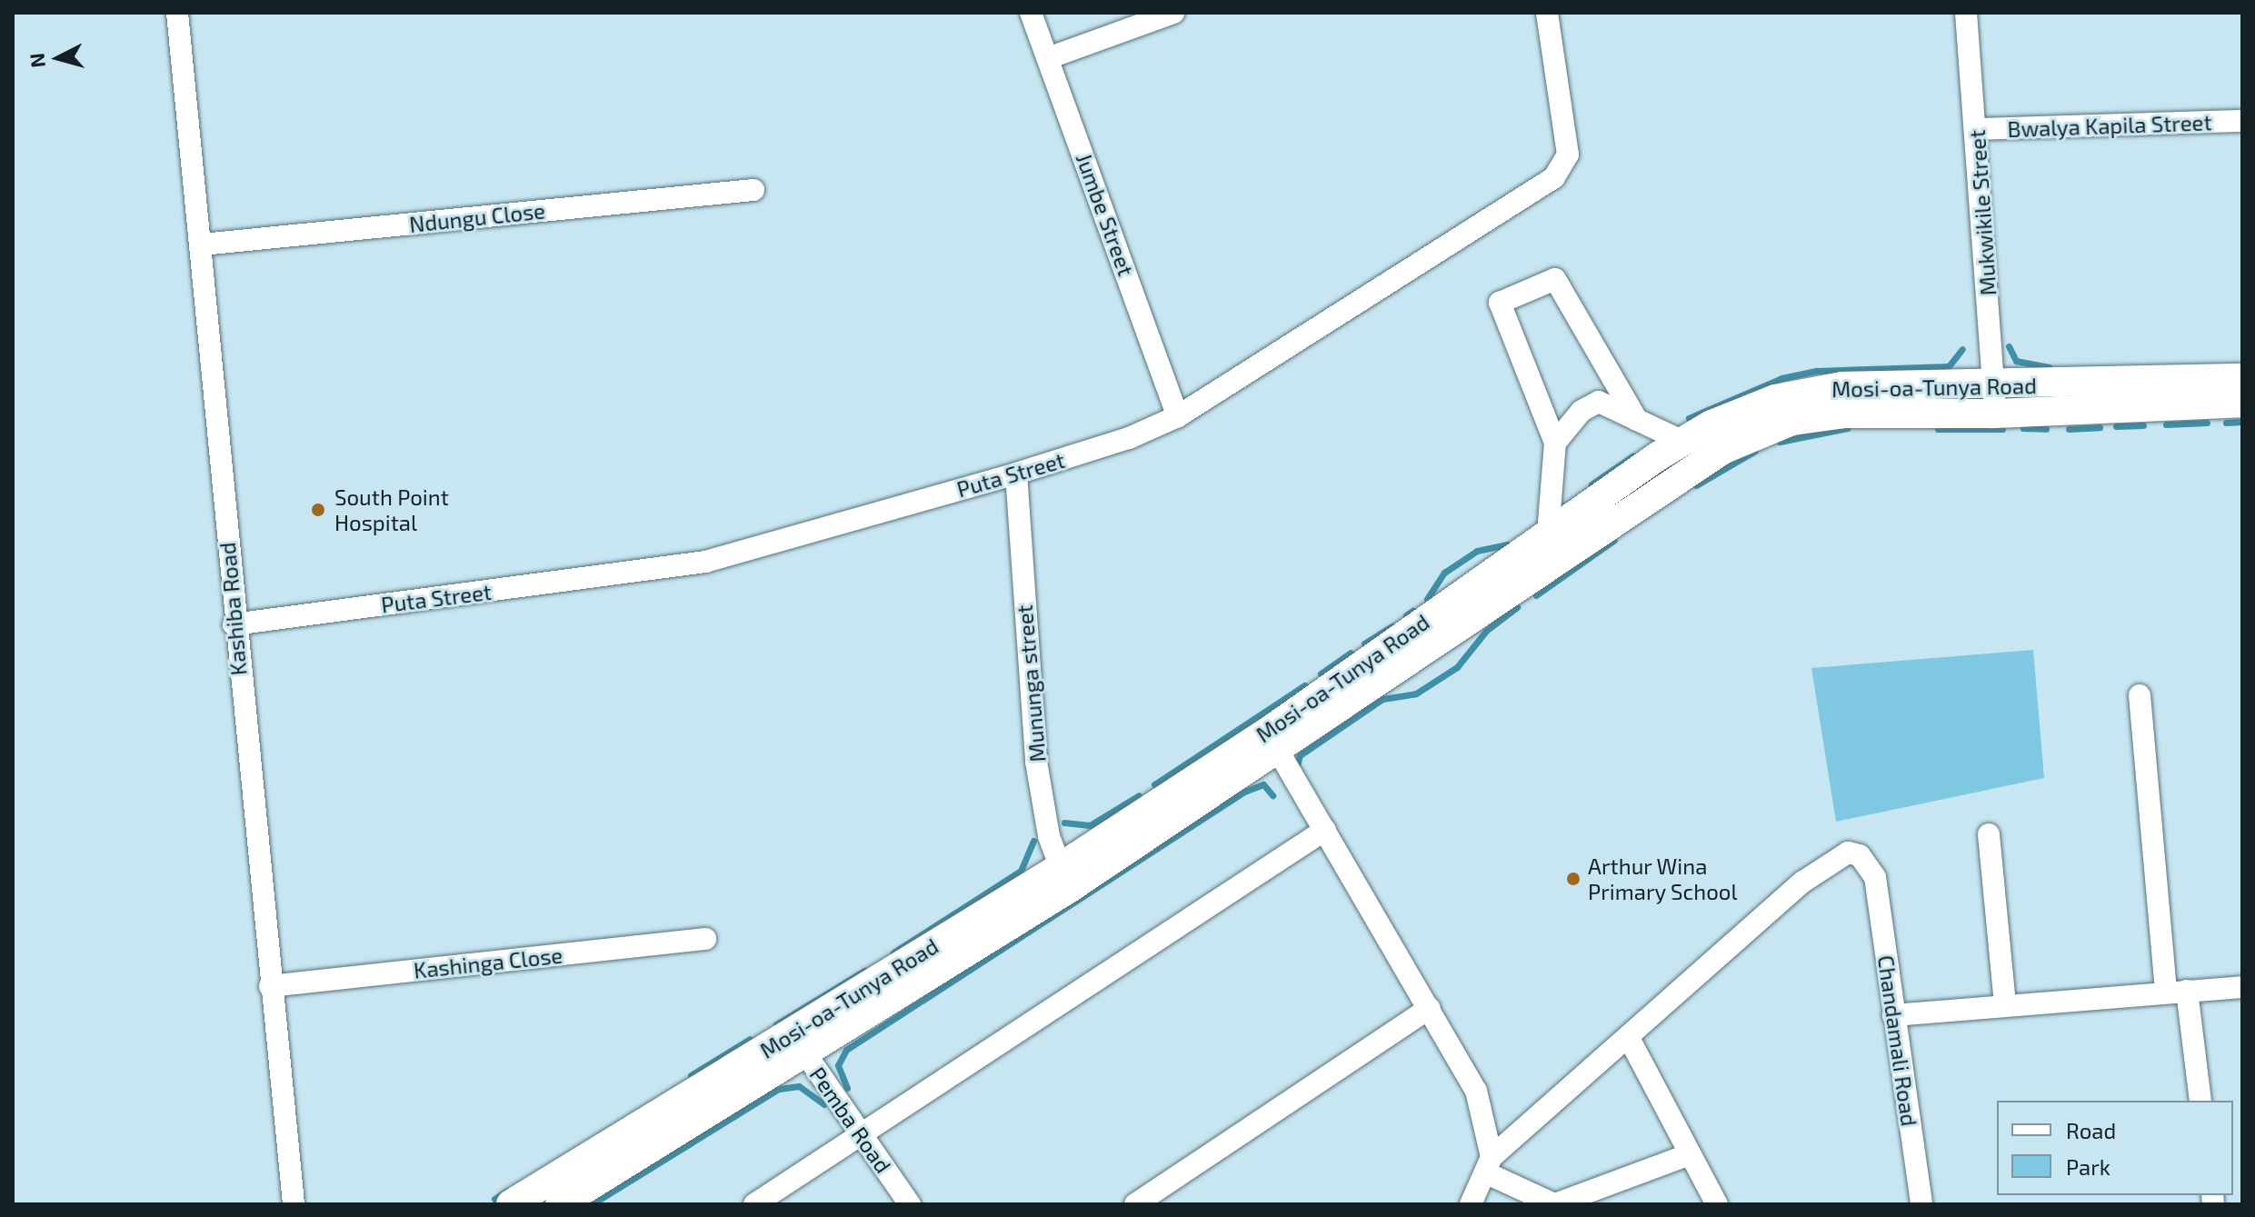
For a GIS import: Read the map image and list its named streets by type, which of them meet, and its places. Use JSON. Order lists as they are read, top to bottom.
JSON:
{
  "streets": {
    "main road": ["Mosi-oa-Tunya Road"],
    "street": [
      "Bwalya Kapila Street",
      "Mukwikile Street",
      "Jumbe Street",
      "Ndungu Close",
      "Puta Street",
      "Kashiba Road",
      "Mununga street",
      "Kashinga Close",
      "Chandamali Road",
      "Pemba Road"
    ]
  },
  "crossings": [
    ["Bwalya Kapila Street", "Mukwikile Street"],
    ["Mukwikile Street", "Mosi-oa-Tunya Road"],
    ["Jumbe Street", "Puta Street"],
    ["Ndungu Close", "Kashiba Road"],
    ["Mosi-oa-Tunya Road", "Mununga street"],
    ["Mosi-oa-Tunya Road", "Pemba Road"],
    ["Puta Street", "Kashiba Road"],
    ["Puta Street", "Mununga street"],
    ["Kashiba Road", "Kashinga Close"]
  ],
  "places": ["South Point Hospital", "Arthur Wina Primary School"],
  "legend": ["Road", "Park"],
  "north": "left"
}
